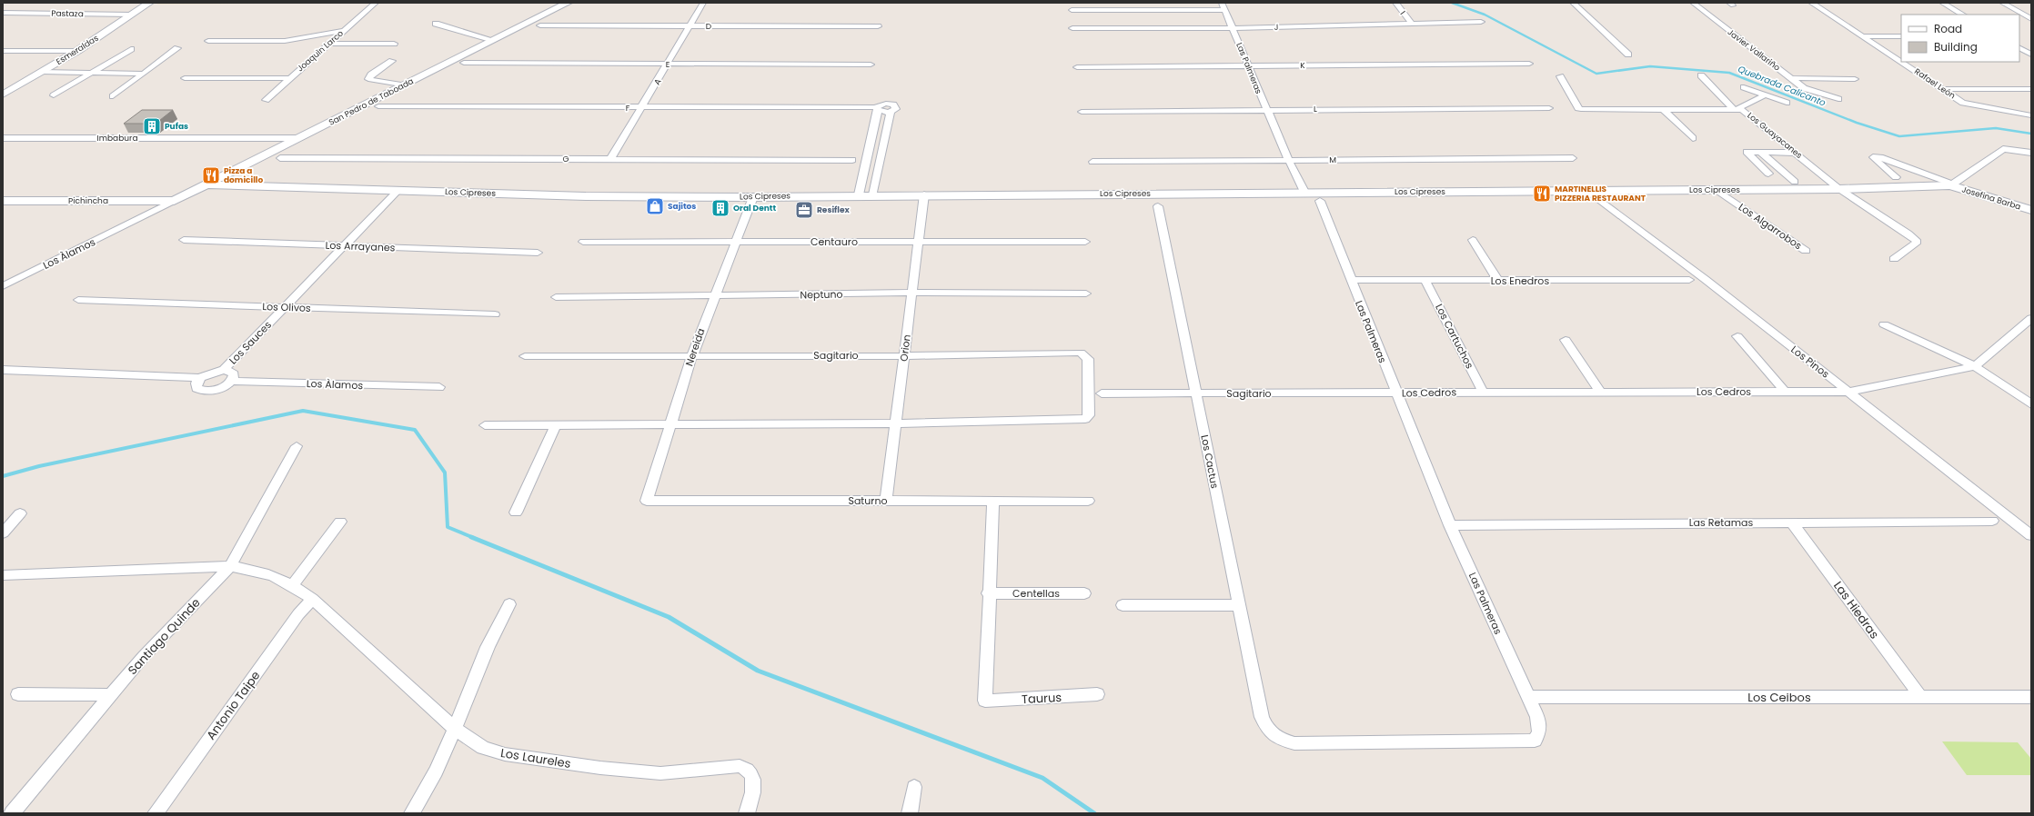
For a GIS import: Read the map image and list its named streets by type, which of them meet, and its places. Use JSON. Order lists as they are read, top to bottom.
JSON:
{
  "streets": {
    "street": [
      "I",
      "Pastaza",
      "D",
      "J",
      "Esmeraldas",
      "Javier Vallariño",
      "Joaquìn Larco",
      "E",
      "K",
      "Las Palmeras",
      "A",
      "Rafael León",
      "San Pedro de Taboada",
      "F",
      "L",
      "Los Guayacanes",
      "Imbabura",
      "G",
      "M",
      "Los Cipreses",
      "Josefina Barba",
      "Pichincha",
      "Los Algarrobos",
      "Centauro",
      "Los Arrayanes",
      "Los Àlamos",
      "Los Enedros",
      "Neptuno",
      "Los Olivos",
      "Los Cartuchos",
      "Los Sauces",
      "Nereida",
      "Orion",
      "Sagitario",
      "Los Pinos",
      "Los Cedros",
      "Los Cactus",
      "Saturno",
      "Las Retamas",
      "Centellas",
      "Las Hiedras",
      "Santiago Quinde",
      "Los Ceibos",
      "Taurus",
      "Antonio Taipe",
      "Los Laureles"
    ]
  },
  "crossings": [
    ["I", "J"],
    ["Pastaza", "Esmeraldas"],
    ["D", "A"],
    ["J", "Las Palmeras"],
    ["E", "A"],
    ["K", "Las Palmeras"],
    ["Las Palmeras", "L"],
    ["Las Palmeras", "M"],
    ["Las Palmeras", "Los Cipreses"],
    ["Las Palmeras", "Los Enedros"],
    ["Las Palmeras", "Sagitario"],
    ["Las Palmeras", "Los Cedros"],
    ["Las Palmeras", "Los Cactus"],
    ["Las Palmeras", "Las Retamas"],
    ["Las Palmeras", "Los Ceibos"],
    ["A", "F"],
    ["A", "G"],
    ["San Pedro de Taboada", "Imbabura"],
    ["San Pedro de Taboada", "Los Cipreses"],
    ["San Pedro de Taboada", "Pichincha"],
    ["San Pedro de Taboada", "Los Àlamos"],
    ["F", "Los Cipreses"],
    ["Los Guayacanes", "Los Cipreses"],
    ["Los Cipreses", "Josefina Barba"],
    ["Los Cipreses", "Los Algarrobos"],
    ["Los Cipreses", "Los Sauces"],
    ["Los Cipreses", "Nereida"],
    ["Los Cipreses", "Orion"],
    ["Los Cipreses", "Los Pinos"],
    ["Pichincha", "Los Àlamos"],
    ["Centauro", "Nereida"],
    ["Centauro", "Orion"],
    ["Los Arrayanes", "Los Sauces"],
    ["Los Enedros", "Los Cartuchos"],
    ["Neptuno", "Nereida"],
    ["Neptuno", "Orion"],
    ["Los Olivos", "Los Sauces"],
    ["Los Cartuchos", "Los Cedros"],
    ["Nereida", "Sagitario"],
    ["Nereida", "Saturno"],
    ["Orion", "Sagitario"],
    ["Orion", "Saturno"],
    ["Sagitario", "Los Cedros"],
    ["Sagitario", "Los Cactus"],
    ["Los Pinos", "Los Cedros"],
    ["Las Retamas", "Las Hiedras"],
    ["Centellas", "Taurus"],
    ["Las Hiedras", "Los Ceibos"],
    ["Santiago Quinde", "Los Laureles"],
    ["Antonio Taipe", "Los Laureles"]
  ],
  "water": ["Quebrada Calicanto"],
  "places": {
    "building": ["Pufas", "Oral Dentt"],
    "restaurant": ["Pizza a domicillo", "MARTINELLIS PIZZERIA RESTAURANT"],
    "shop": ["Sajitos"],
    "office": ["Resiflex"]
  },
  "legend": ["Road", "Building"]
}
